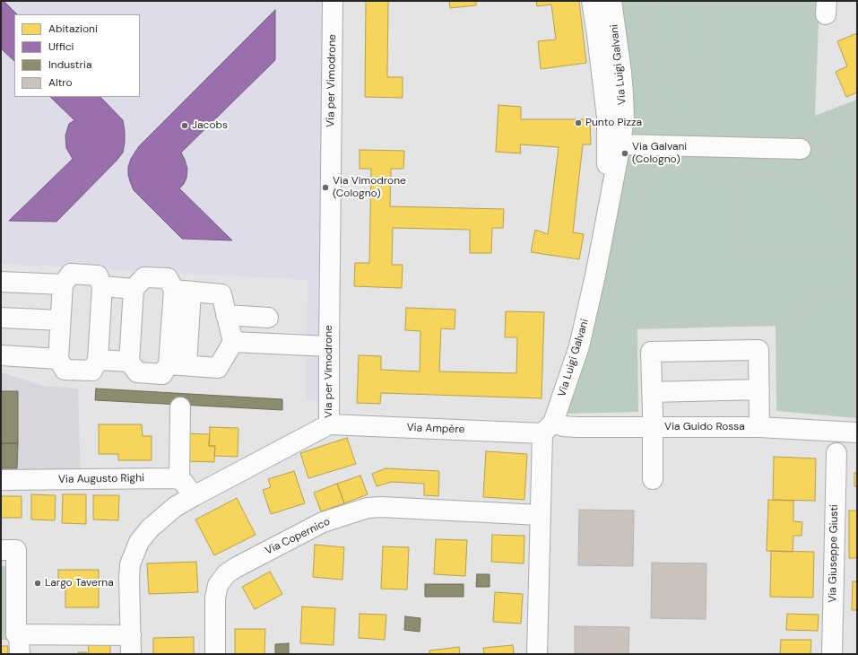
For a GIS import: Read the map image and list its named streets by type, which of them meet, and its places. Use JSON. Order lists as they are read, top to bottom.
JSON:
{
  "streets": {
    "street": [
      "Via Luigi Galvani",
      "Via per Vimodrone",
      "Via Guido Rossa",
      "Via Ampère",
      "Via Augusto Righi",
      "Via Copernico",
      "Via Giuseppe Giusti"
    ]
  },
  "crossings": [
    ["Via Luigi Galvani", "Via Guido Rossa"],
    ["Via Luigi Galvani", "Via Ampère"],
    ["Via per Vimodrone", "Via Ampère"],
    ["Via Guido Rossa", "Via Ampère"]
  ],
  "places": [
    "Punto Pizza",
    "Jacobs",
    "Via Galvani (Cologno)",
    "Via Vimodrone (Cologno)",
    "Largo Taverna"
  ],
  "legend": [
    "Abitazioni",
    "Uffici",
    "Industria",
    "Altro"
  ]
}
